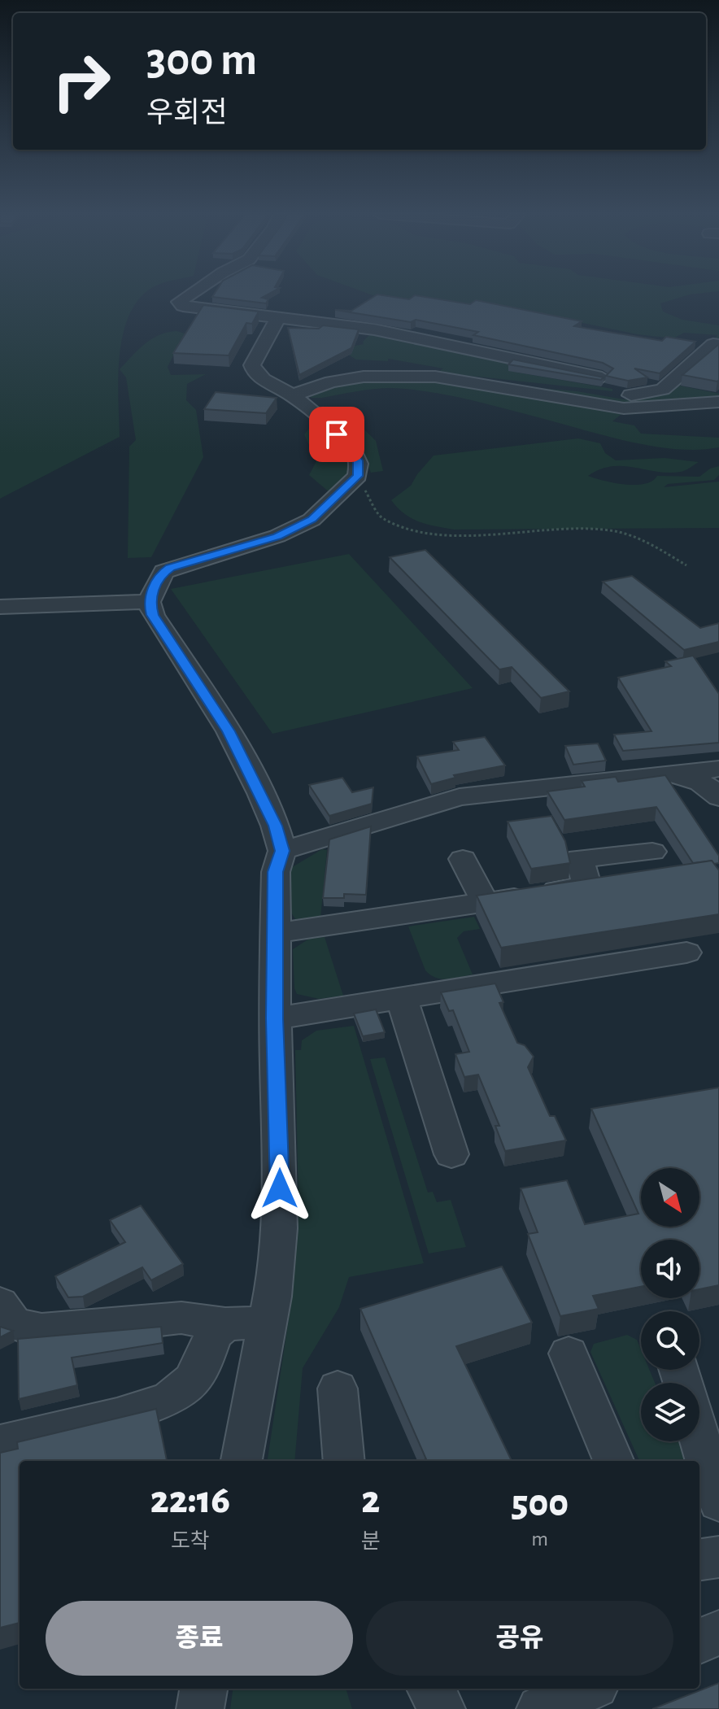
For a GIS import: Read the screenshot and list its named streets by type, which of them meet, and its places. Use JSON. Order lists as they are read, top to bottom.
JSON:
{
  "north": "bottom right",
  "page": {
    "turn": ["300 m", "우회전"],
    "eta": [
      "22:16",
      "도착",
      "2",
      "분",
      "500",
      "m"
    ],
    "buttons": ["종료", "공유"]
  }
}
